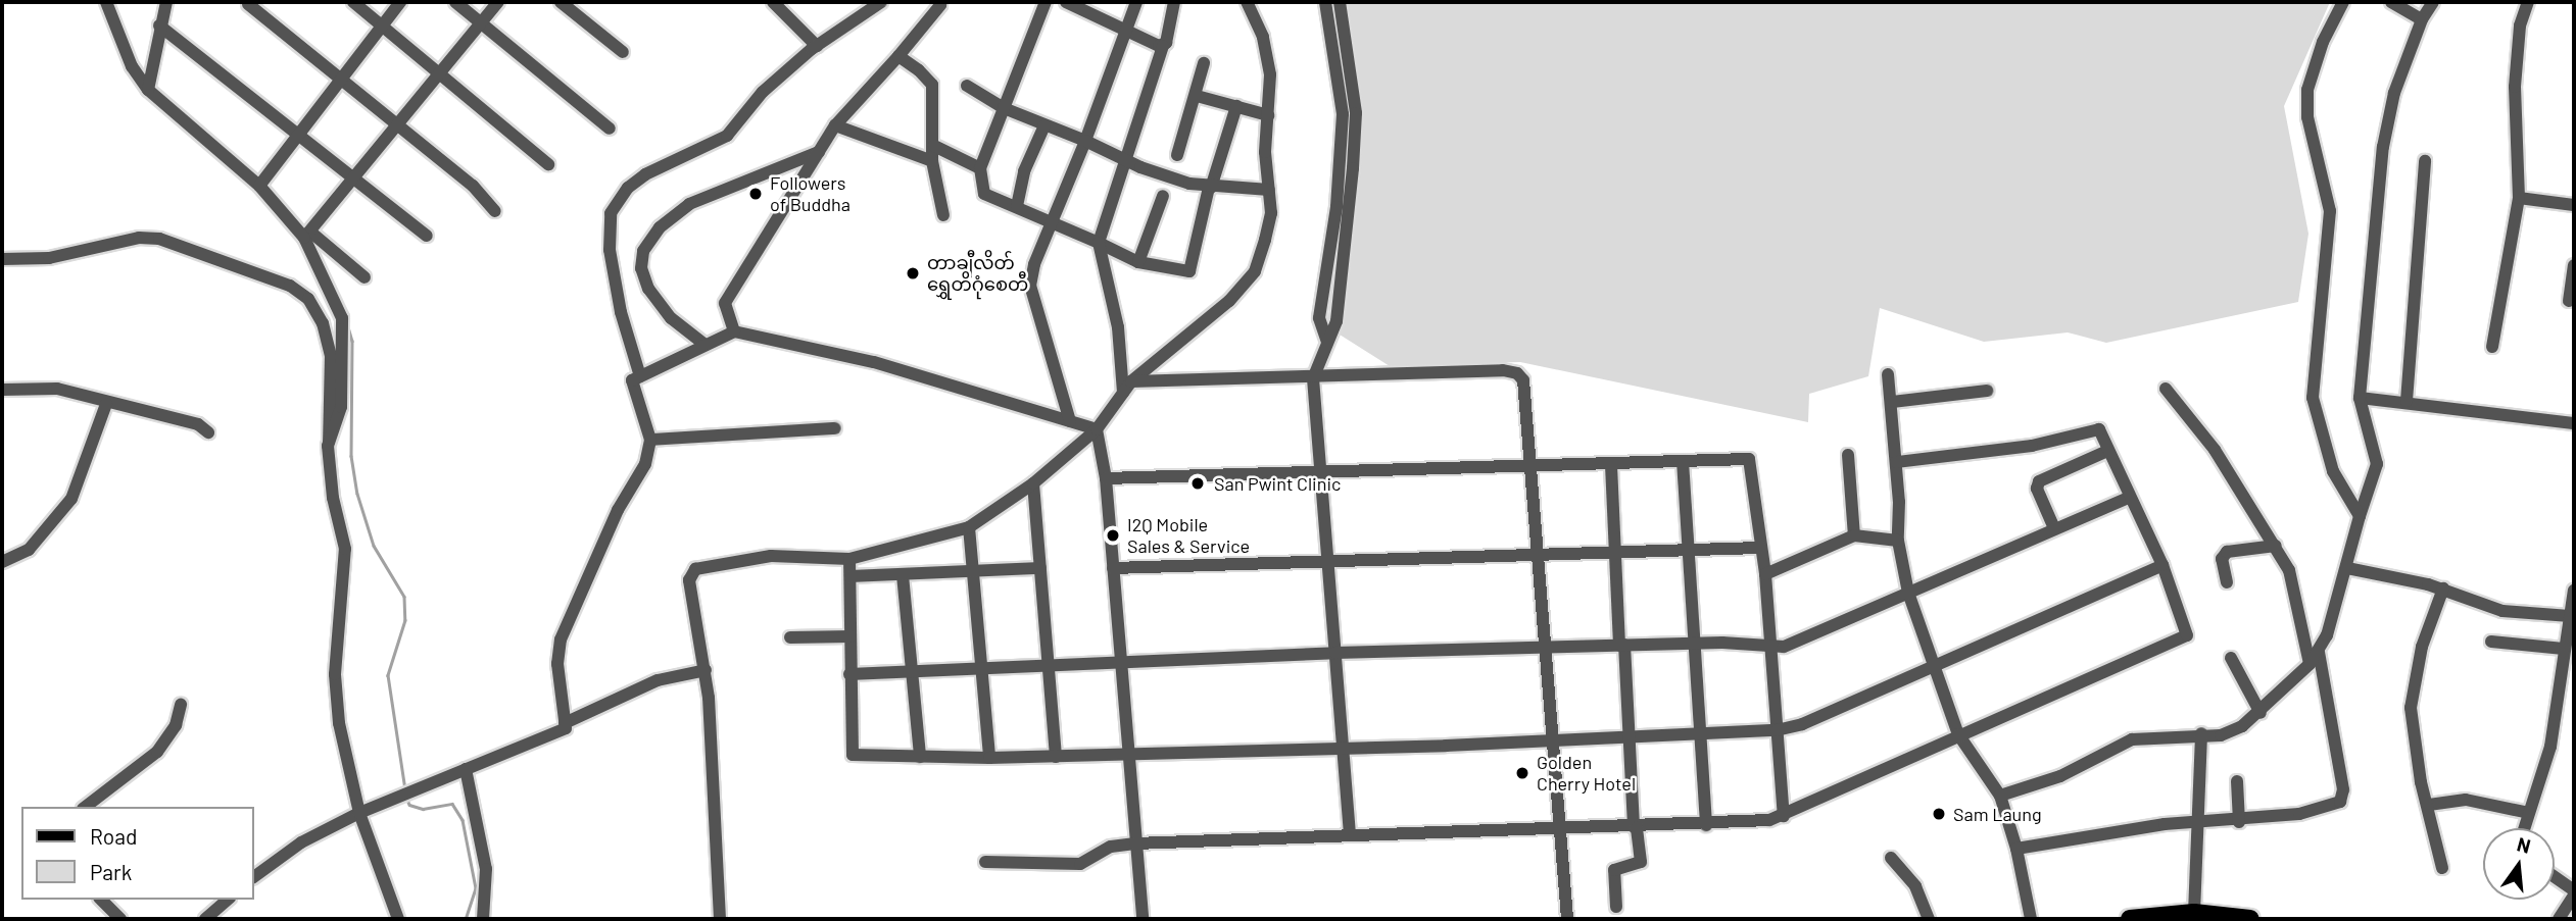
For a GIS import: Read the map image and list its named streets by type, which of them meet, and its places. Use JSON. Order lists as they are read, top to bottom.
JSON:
{
  "places": [
    "Followers of Buddha",
    "တာချီလိတ် ရွှေတိဂုံစေတီ",
    "San Pwint Clinic",
    "I2Q Mobile Sales & Service",
    "Golden Cherry Hotel",
    "Sam Laung"
  ],
  "legend": ["Road", "Park"],
  "north": "top"
}
